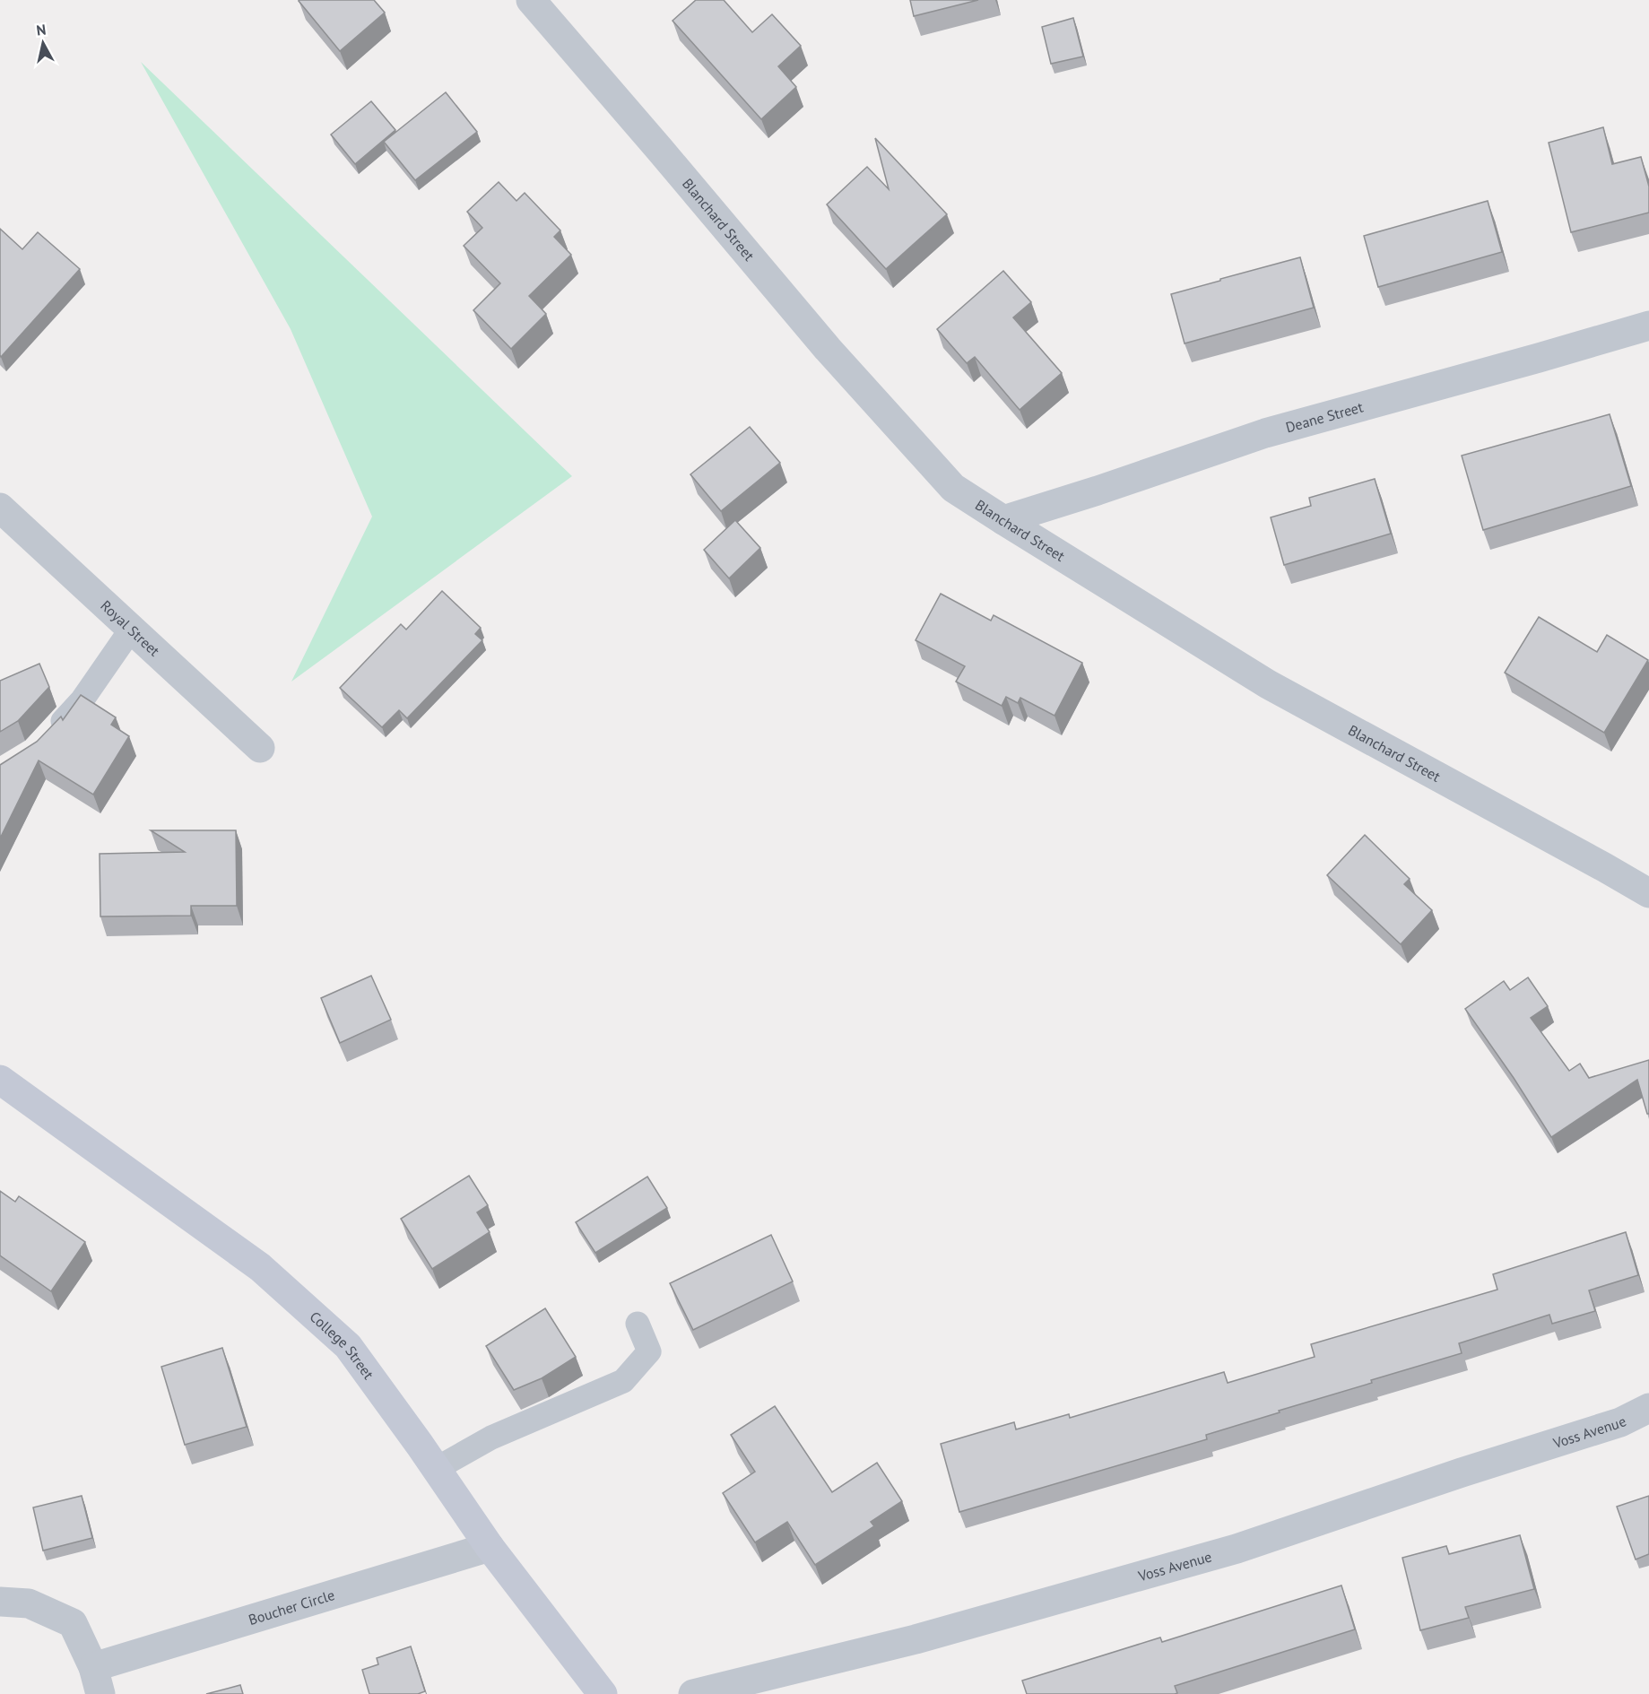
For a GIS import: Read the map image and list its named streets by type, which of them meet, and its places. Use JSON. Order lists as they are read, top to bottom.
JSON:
{
  "streets": {
    "street": [
      "Blanchard Street",
      "Deane Street",
      "Royal Street",
      "College Street",
      "Voss Avenue",
      "Boucher Circle"
    ]
  },
  "crossings": [
    ["Blanchard Street", "Deane Street"],
    ["College Street", "Boucher Circle"]
  ],
  "north": "top"
}
